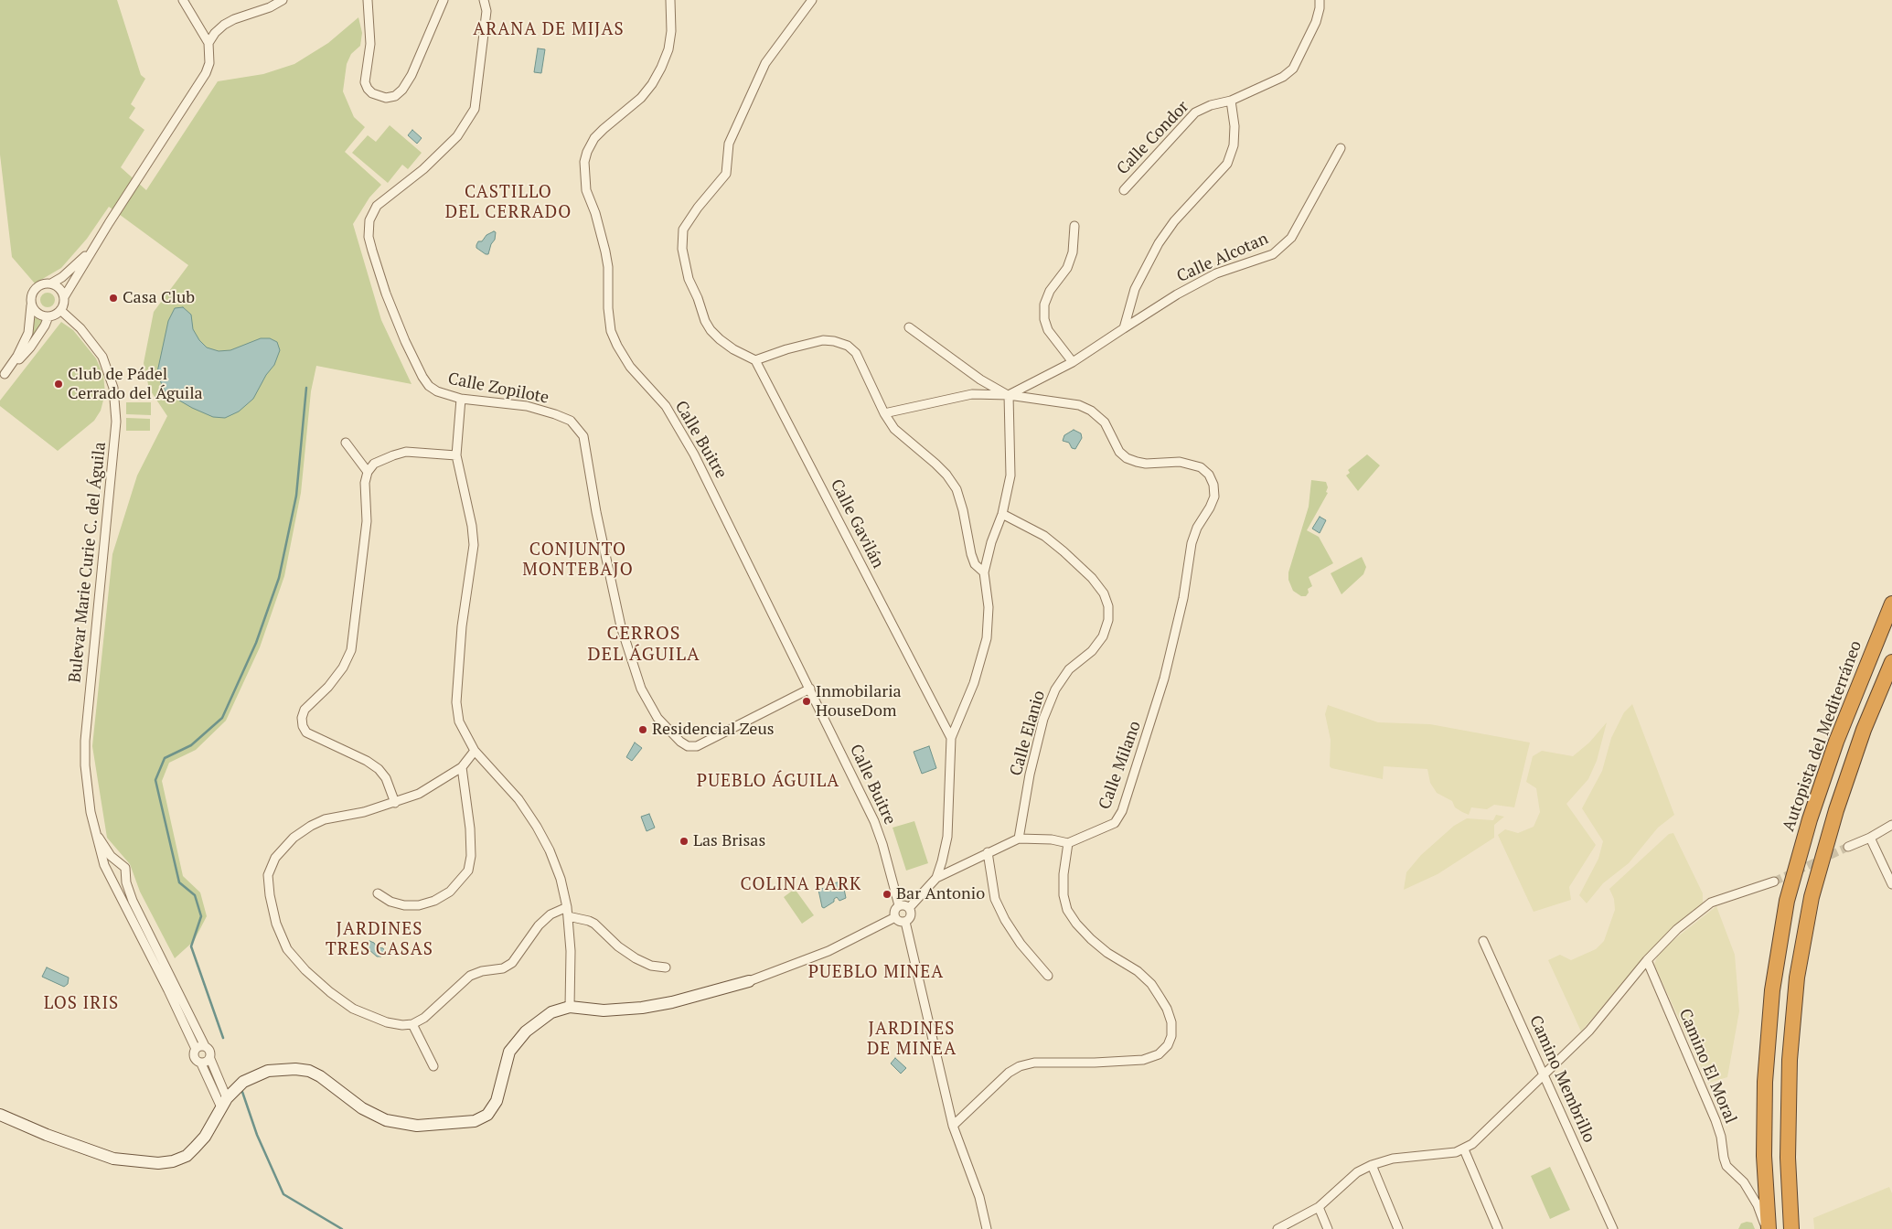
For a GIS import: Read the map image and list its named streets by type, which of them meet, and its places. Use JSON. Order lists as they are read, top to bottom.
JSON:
{
  "streets": {
    "highway": ["Autopista del Mediterráneo"],
    "street": [
      "Calle Condor",
      "Calle Alcotan",
      "Calle Zopilote",
      "Calle Buitre",
      "Calle Gavilán",
      "Bulevar Marie Curie C. del Águila",
      "Calle Elanio",
      "Calle Milano",
      "Camino El Moral",
      "Camino Membrillo"
    ]
  },
  "crossings": [
    ["Calle Alcotan", "Calle Milano"],
    ["Calle Zopilote", "Calle Buitre"],
    ["Autopista del Mediterráneo", "Camino El Moral"]
  ],
  "districts": [
    "ARANA DE MIJAS",
    "CASTILLO DEL CERRADO",
    "CONJUNTO MONTEBAJO",
    "CERROS DEL ÁGUILA",
    "PUEBLO ÁGUILA",
    "COLINA PARK",
    "JARDINES TRES CASAS",
    "PUEBLO MINEA",
    "LOS IRIS",
    "JARDINES DE MINEA"
  ],
  "places": [
    "Casa Club",
    "Club de Pádel Cerrado del Águila",
    "Inmobilaria HouseDom",
    "Residencial Zeus",
    "Las Brisas",
    "Bar Antonio"
  ]
}
